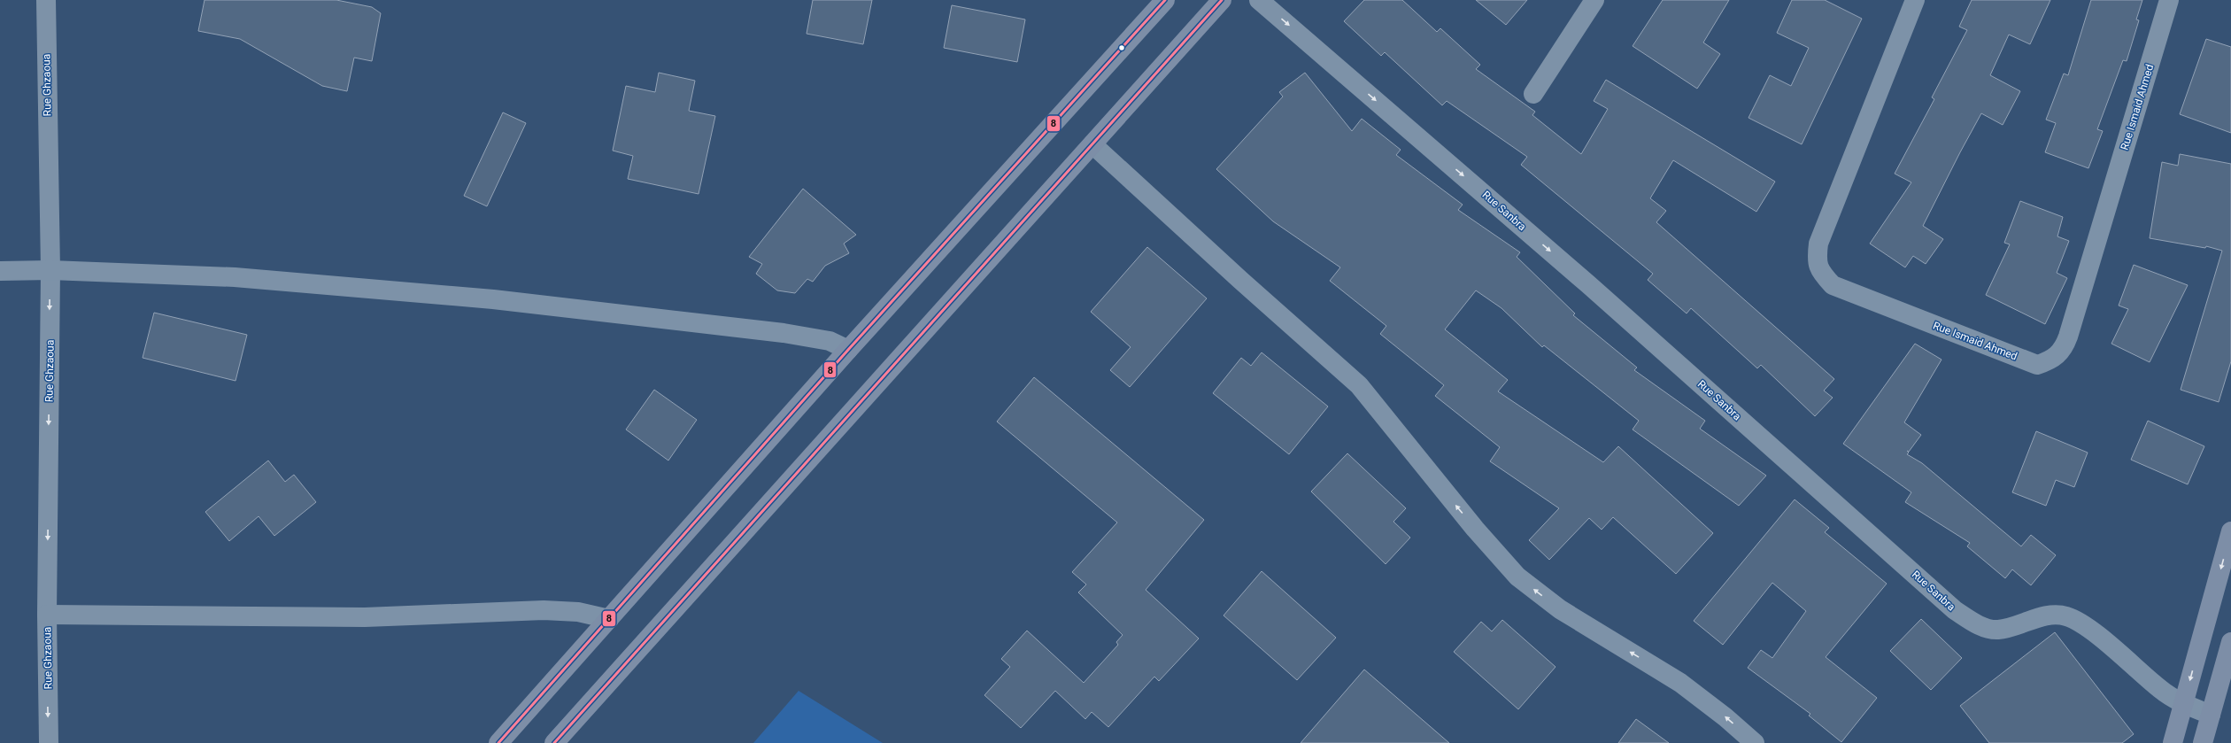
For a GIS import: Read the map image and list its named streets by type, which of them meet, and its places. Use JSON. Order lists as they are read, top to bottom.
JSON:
{
  "streets": {
    "street": ["Rue Ghzaoua", "Rue Ismaid Ahmed", "Rue Sanbra"]
  },
  "one_way": ["Rue Ghzaoua", "Rue Sanbra"],
  "lines": ["transit line 8"]
}
